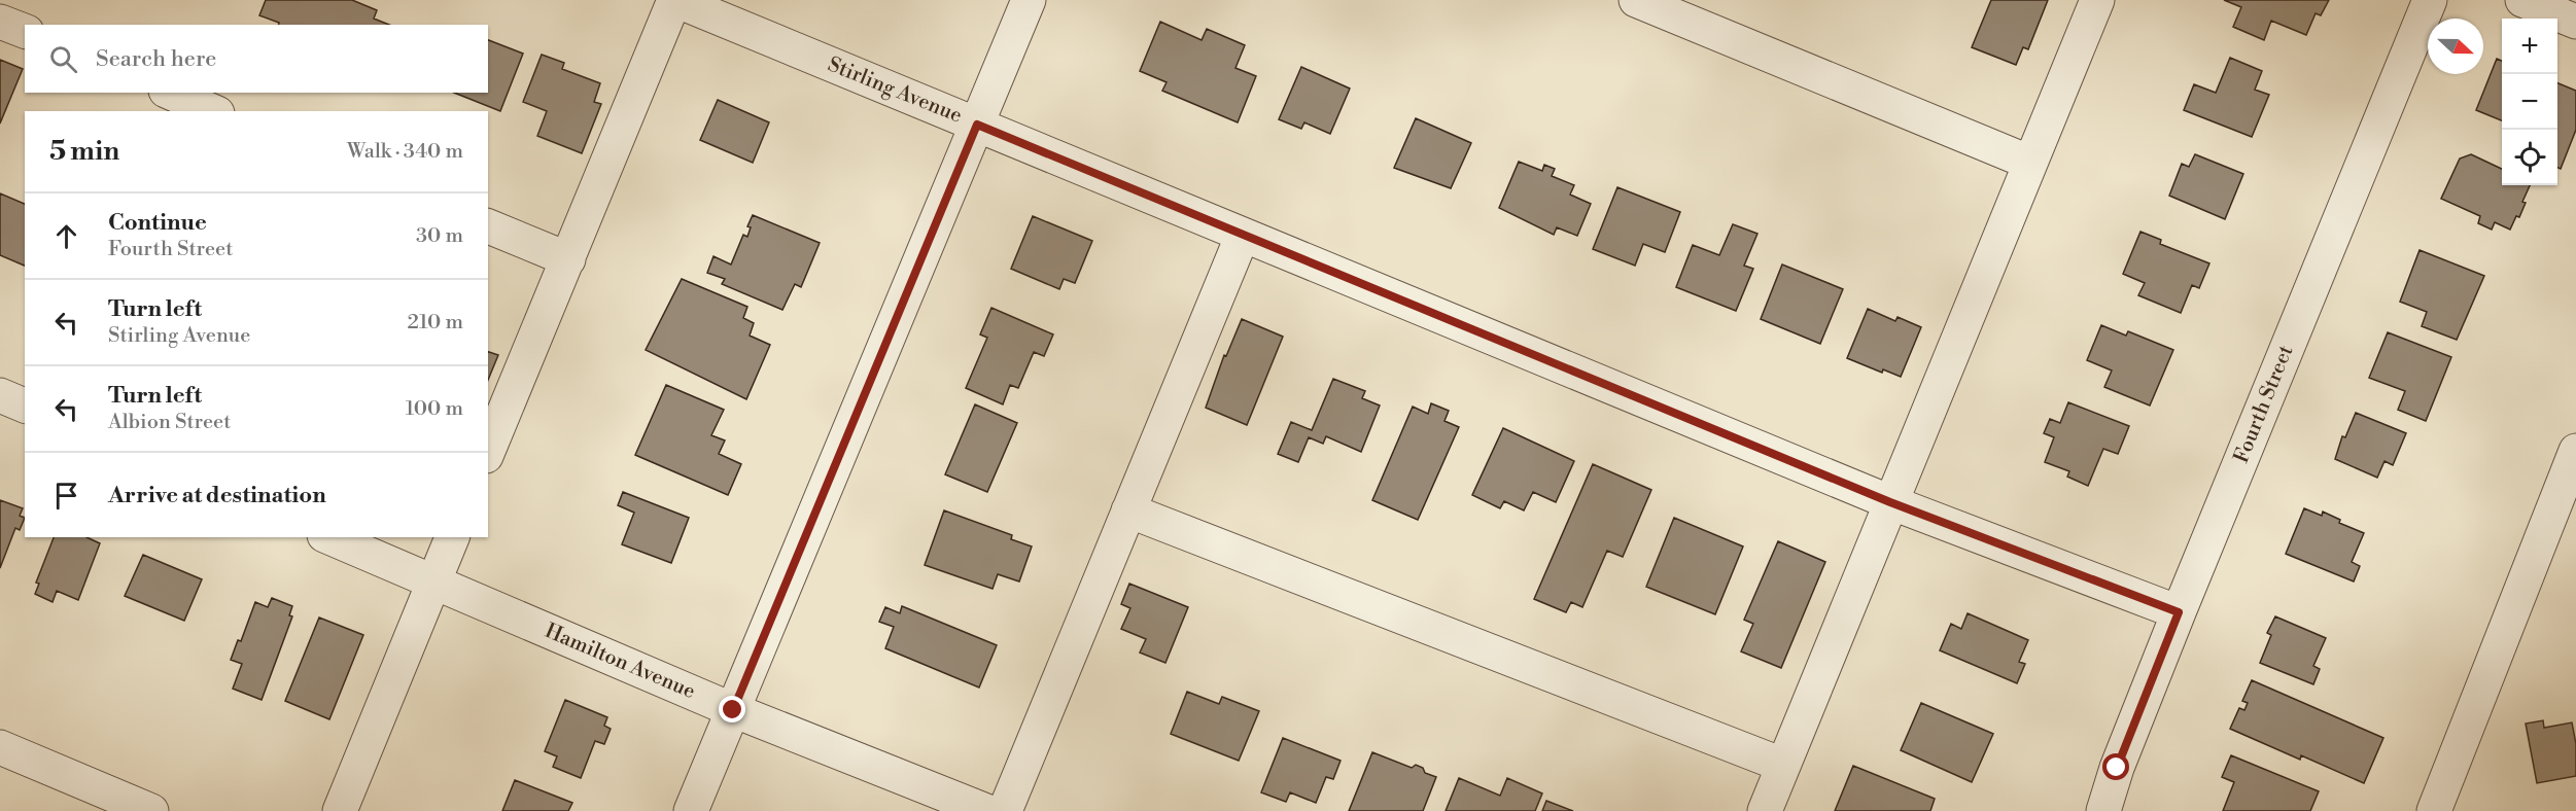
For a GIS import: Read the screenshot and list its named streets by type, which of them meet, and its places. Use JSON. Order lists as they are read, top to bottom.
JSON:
{
  "streets": {
    "street": ["Stirling Avenue", "Fourth Street", "Hamilton Avenue"]
  },
  "crossings": [
    ["Stirling Avenue", "Fourth Street"]
  ],
  "north": "right",
  "page": {
    "map_buttons": ["+", "−"],
    "search": "Search here",
    "heading": ["5 min", "Walk · 340 m"],
    "list": [
      ["Continue", "Fourth Street", "30 m"],
      ["Turn left", "Stirling Avenue", "210 m"],
      ["Turn left", "Albion Street", "100 m"],
      "Arrive at destination"
    ]
  }
}
